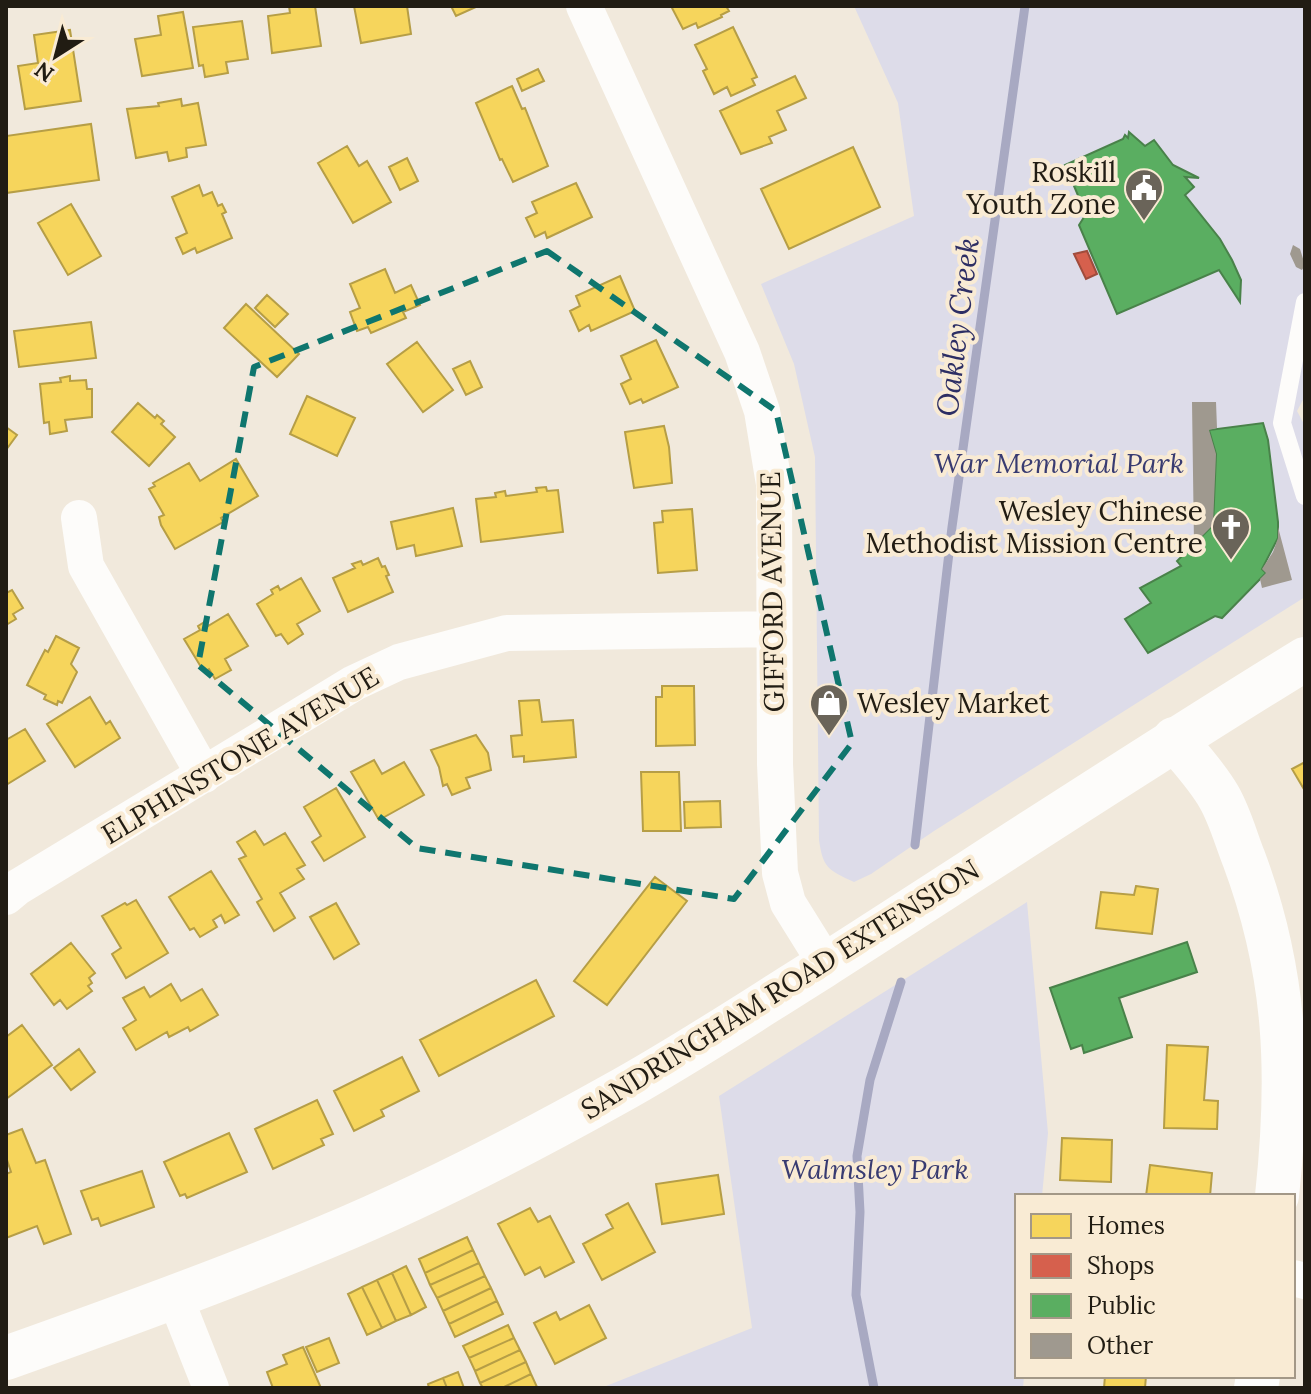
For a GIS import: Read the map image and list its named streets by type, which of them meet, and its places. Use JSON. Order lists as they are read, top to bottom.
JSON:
{
  "streets": {
    "main road": ["SANDRINGHAM ROAD EXTENSION"],
    "street": ["GIFFORD AVENUE", "ELPHINSTONE AVENUE"]
  },
  "crossings": [
    ["GIFFORD AVENUE", "ELPHINSTONE AVENUE"],
    ["GIFFORD AVENUE", "SANDRINGHAM ROAD EXTENSION"]
  ],
  "water": ["Oakley Creek"],
  "parks": ["War Memorial Park", "Walmsley Park"],
  "places": {
    "public building": ["Roskill Youth Zone"],
    "church": ["Wesley Chinese Methodist Mission Centre"],
    "shop": ["Wesley Market"]
  },
  "legend": [
    "Homes",
    "Shops",
    "Public",
    "Other"
  ],
  "north": "bottom left"
}
